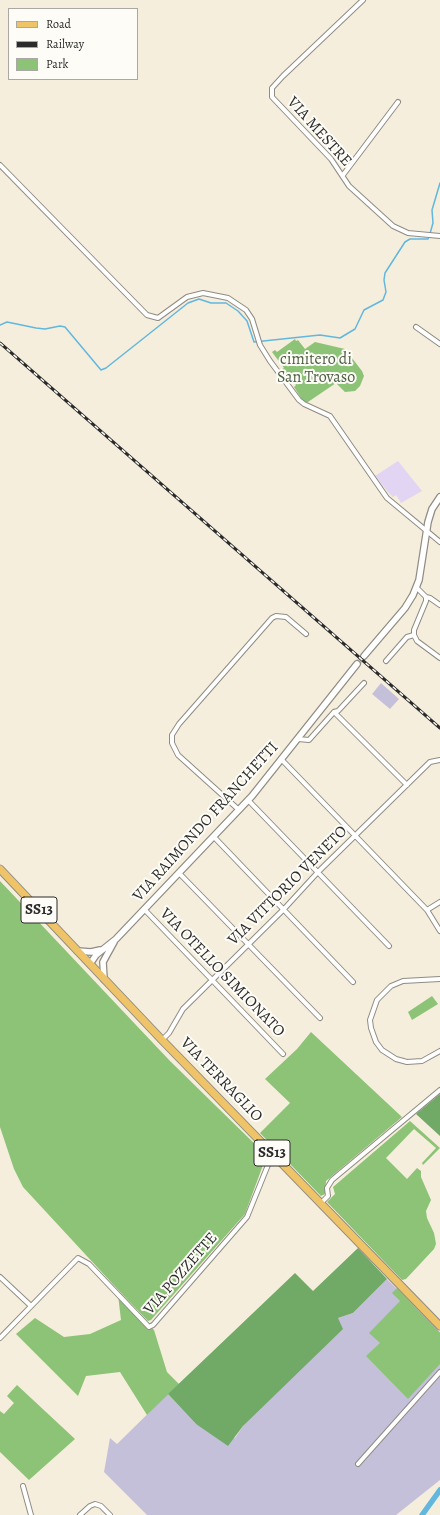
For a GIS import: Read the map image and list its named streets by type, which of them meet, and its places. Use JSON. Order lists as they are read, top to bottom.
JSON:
{
  "streets": {
    "main road": ["SS13", "VIA TERRAGLIO"],
    "street": [
      "VIA MESTRE",
      "VIA RAIMONDO FRANCHETTI",
      "VIA VITTORIO VENETO",
      "VIA OTELLO SIMIONATO",
      "VIA POZZETTE"
    ]
  },
  "crossings": [
    ["VIA RAIMONDO FRANCHETTI", "VIA OTELLO SIMIONATO"],
    ["VIA RAIMONDO FRANCHETTI", "VIA TERRAGLIO"],
    ["VIA VITTORIO VENETO", "VIA OTELLO SIMIONATO"],
    ["VIA VITTORIO VENETO", "VIA TERRAGLIO"],
    ["VIA TERRAGLIO", "VIA POZZETTE"]
  ],
  "parks": ["cimitero di San Trovaso"],
  "legend": ["Road", "Railway", "Park"]
}
